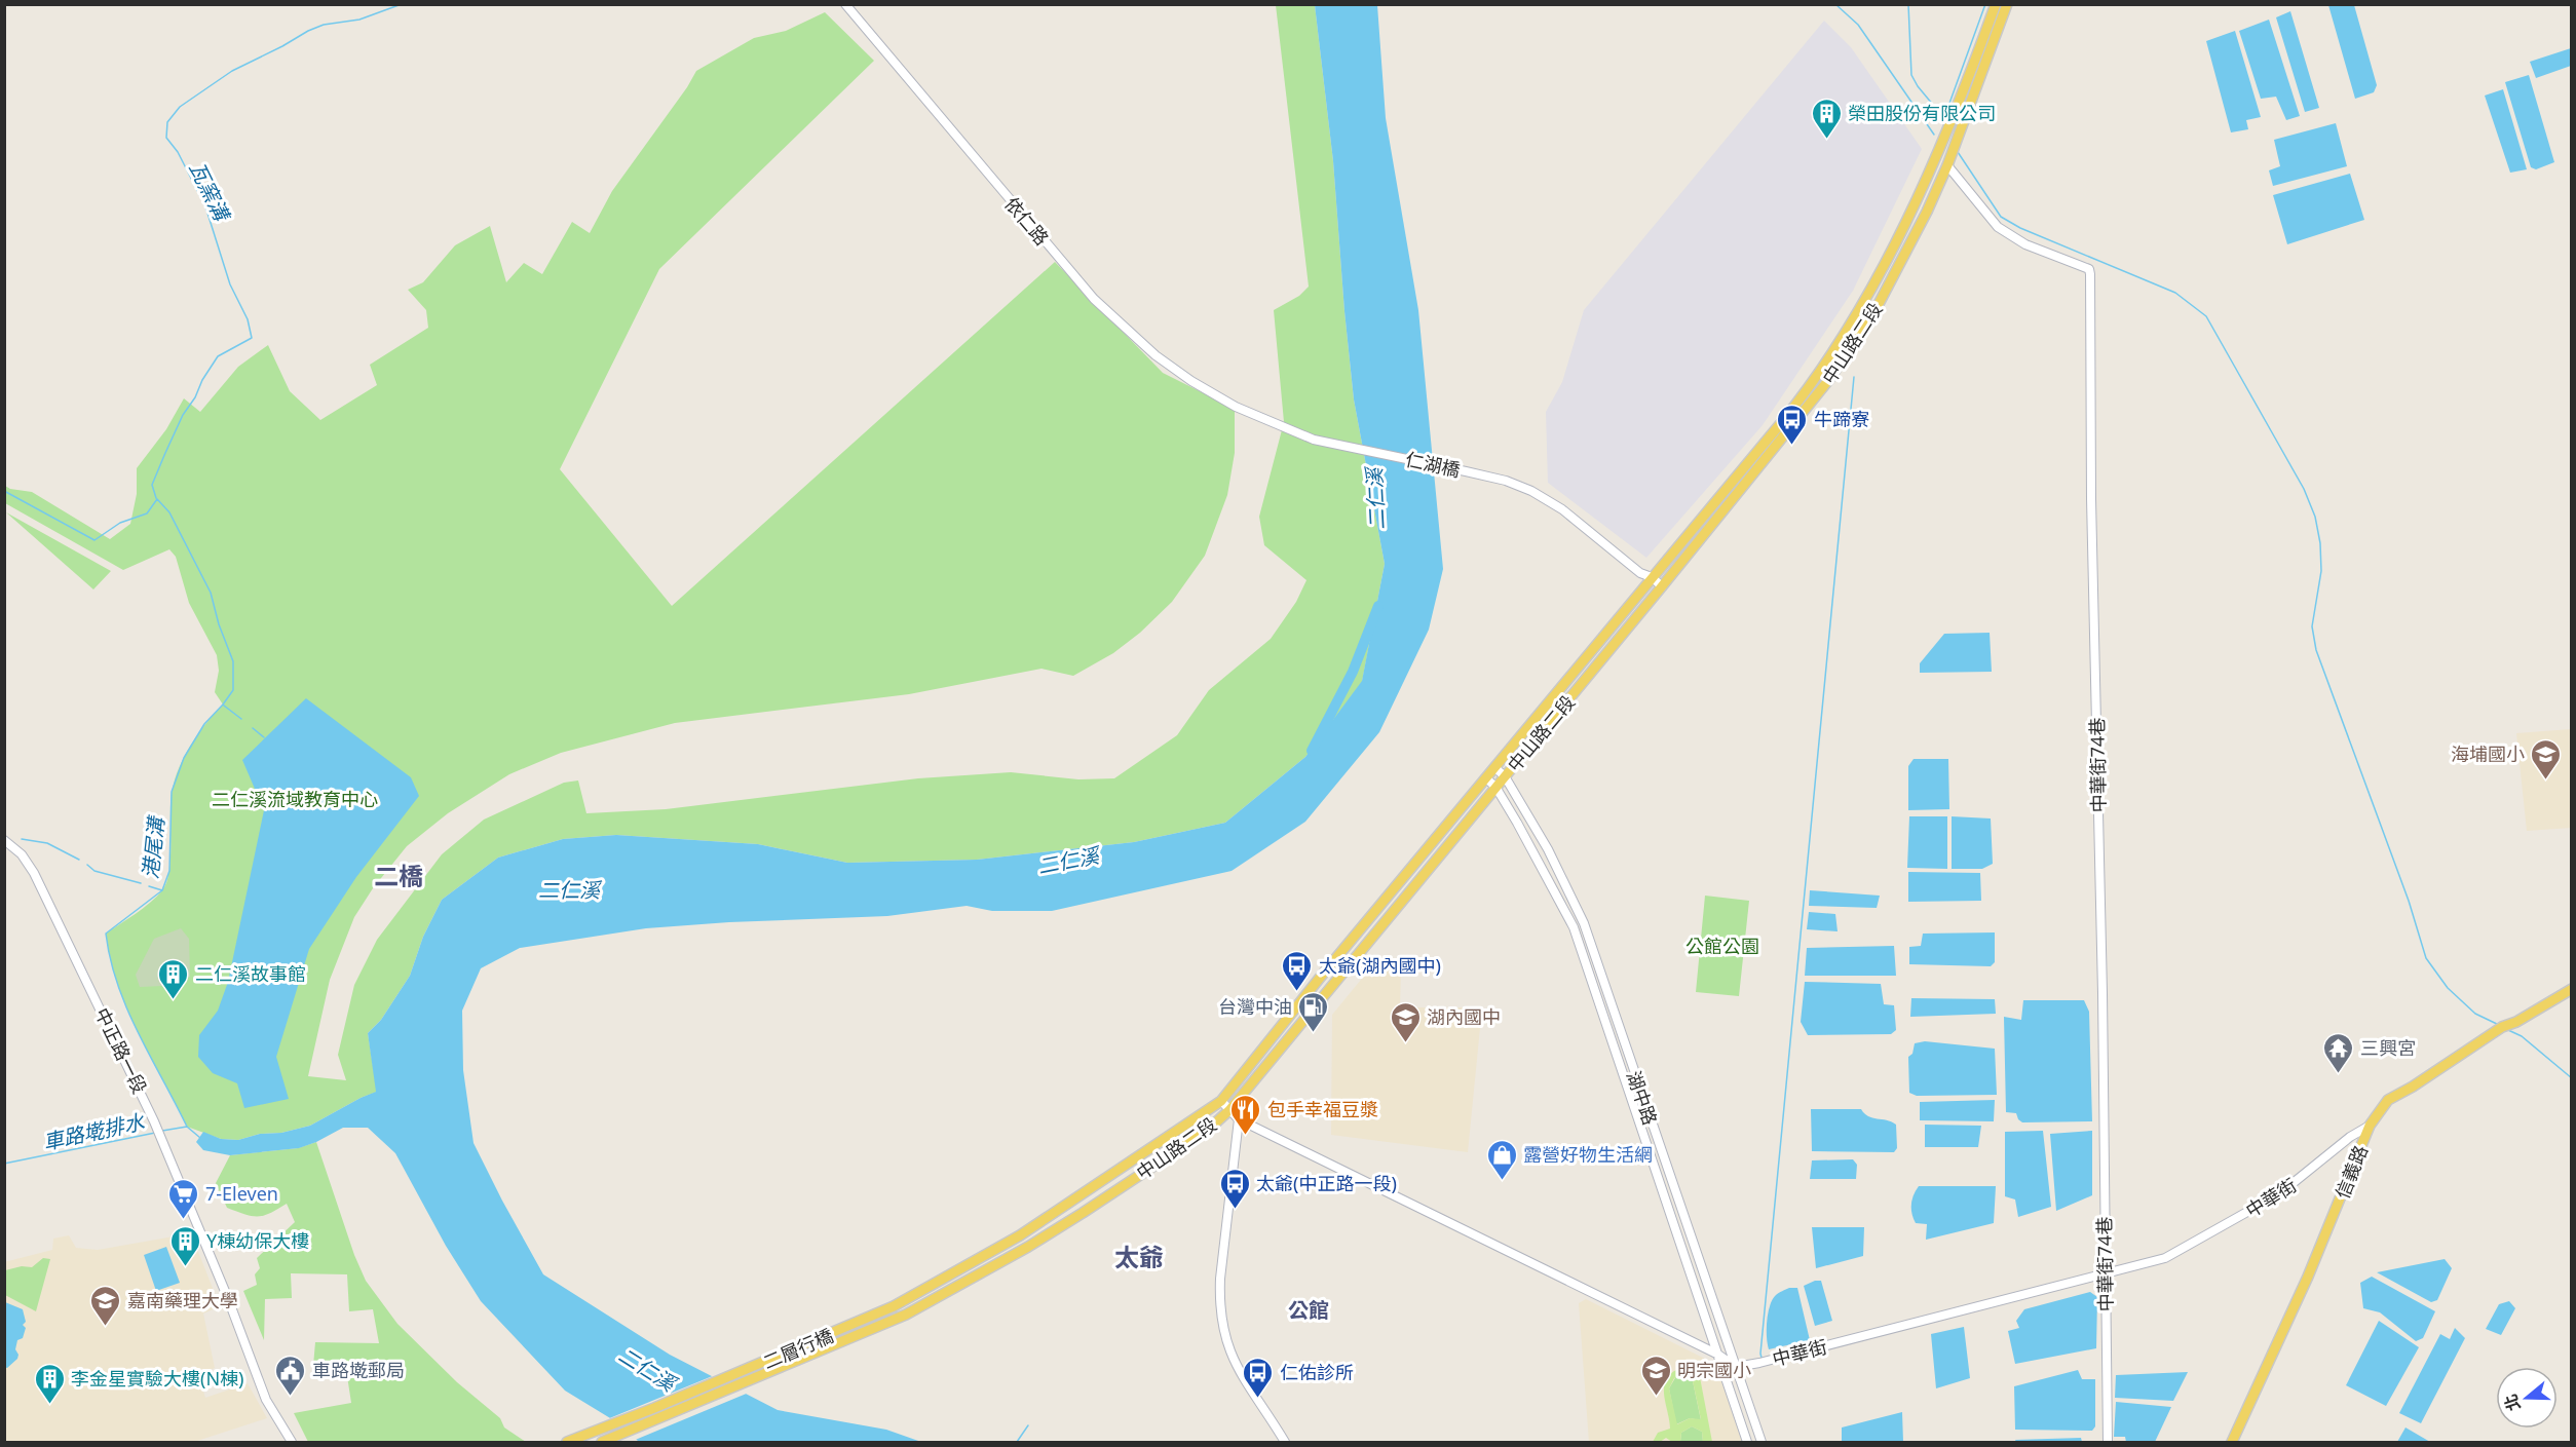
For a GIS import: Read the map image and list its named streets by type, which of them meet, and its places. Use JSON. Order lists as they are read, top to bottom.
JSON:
{
  "streets": {
    "main road": ["中山路二段", "信義路", "二層行橋"],
    "street": [
      "依仁路",
      "仁湖橋",
      "中華街74巷",
      "中正路一段",
      "湖中路",
      "中華街"
    ]
  },
  "crossings": [
    ["依仁路", "仁湖橋"],
    ["中山路二段", "仁湖橋"],
    ["中山路二段", "中華街74巷"],
    ["中山路二段", "湖中路"],
    ["中山路二段", "二層行橋"],
    ["中華街74巷", "中華街"],
    ["湖中路", "中華街"],
    ["信義路", "中華街"]
  ],
  "districts": ["二橋", "太爺", "公館"],
  "water": [
    "瓦窯溝",
    "二仁溪",
    "港尾溝",
    "車路墘排水"
  ],
  "parks": ["二仁溪流域教育中心", "公館公園"],
  "places": {
    "building": [
      "榮田股份有限公司",
      "二仁溪故事館",
      "Y棟幼保大樓",
      "李金星實驗大樓(N棟)"
    ],
    "bus stop": [
      "牛蹄寮",
      "太爺(湖內國中)",
      "太爺(中正路一段)",
      "仁佑診所"
    ],
    "school or university": [
      "海埔國小",
      "湖內國中",
      "嘉南藥理大學",
      "明宗國小"
    ],
    "fuel station": ["台灣中油"],
    "temple": ["三興宮"],
    "restaurant": ["包手幸福豆漿"],
    "shop": ["露營好物生活網"],
    "supermarket": ["7-Eleven"],
    "public building": ["車路墘郵局"]
  },
  "north": "left"
}
